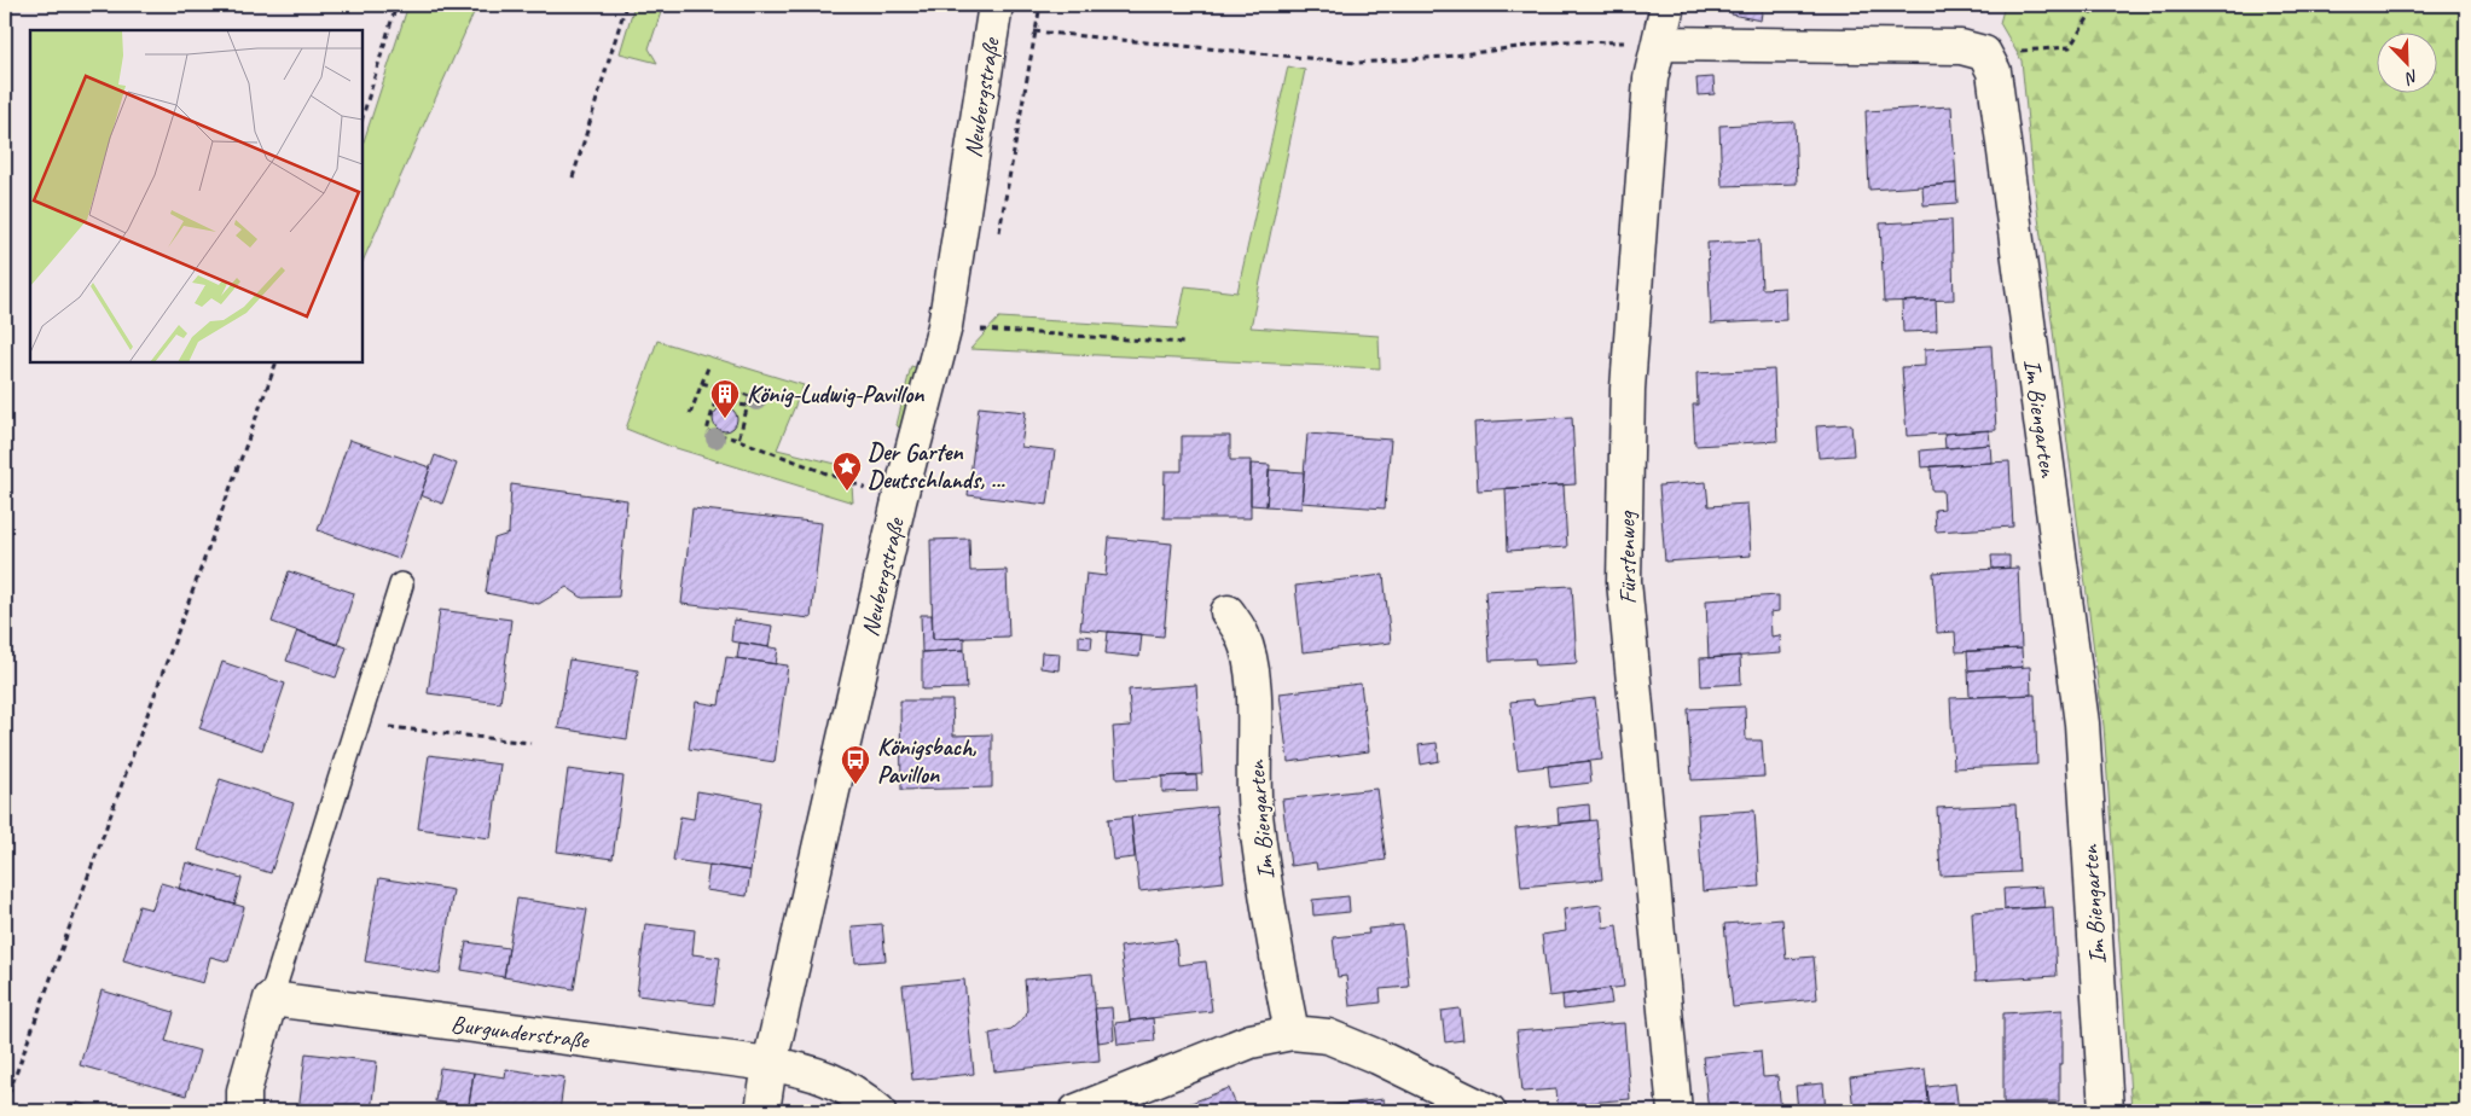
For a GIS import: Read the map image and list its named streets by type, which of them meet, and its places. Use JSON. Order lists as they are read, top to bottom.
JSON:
{
  "streets": {
    "street": [
      "Neubergstraße",
      "Im Biengarten",
      "Fürstenweg",
      "Burgunderstraße"
    ]
  },
  "crossings": [
    ["Neubergstraße", "Burgunderstraße"]
  ],
  "places": {
    "building": ["König-Ludwig-Pavillon"],
    "place": ["Der Garten Deutschlands, ..."],
    "bus stop": ["Königsbach, Pavillon"]
  },
  "north": "bottom right"
}
